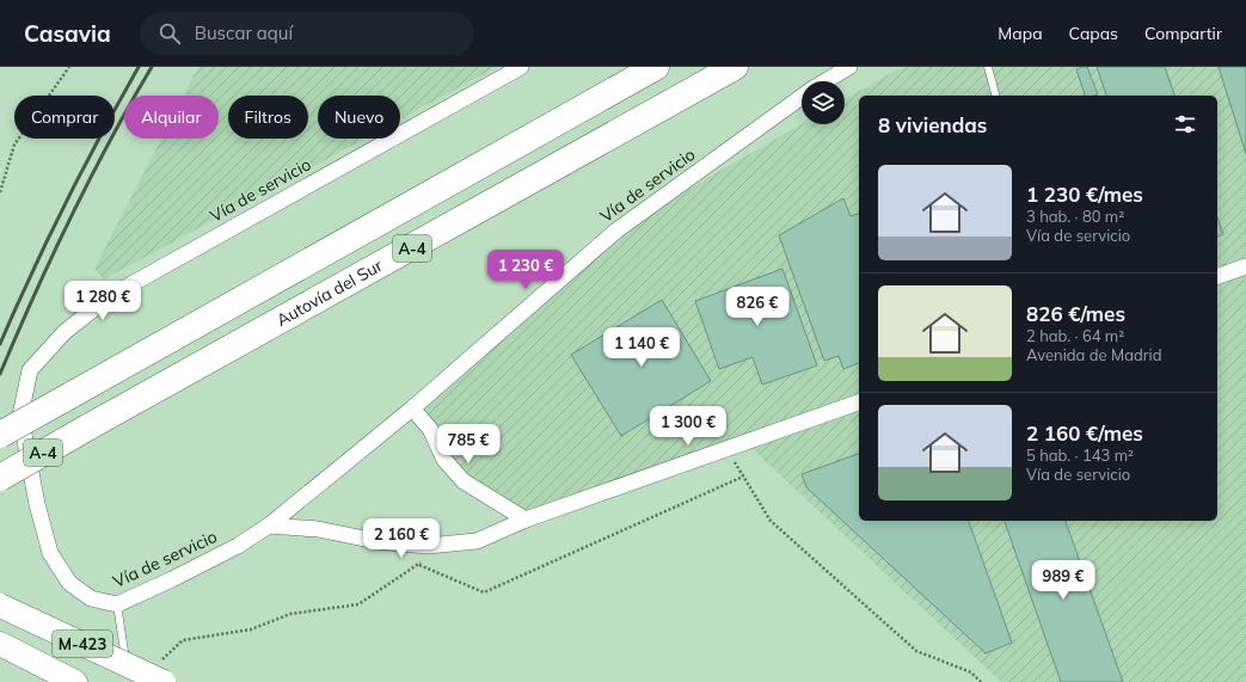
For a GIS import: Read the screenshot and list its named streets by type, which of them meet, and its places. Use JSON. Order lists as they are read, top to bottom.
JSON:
{
  "streets": {
    "highway": ["A-4", "Autovía del Sur"],
    "main road": ["M-423"],
    "street": ["Vía de servicio"]
  },
  "page": {
    "header": "Casavia",
    "search": "Buscar aquí",
    "nav": ["Mapa", "Capas", "Compartir"],
    "chip": [
      "Comprar",
      "Alquilar",
      "Filtros",
      "Nuevo"
    ],
    "heading": "8 viviendas",
    "list": [
      {
        "name": "1 230 €/mes",
        "note": "3 hab. · 80 m² · Vía de servicio"
      },
      {
        "name": "826 €/mes",
        "note": "2 hab. · 64 m² · Avenida de Madrid"
      },
      {
        "name": "2 160 €/mes",
        "note": "5 hab. · 143 m² · Vía de servicio"
      }
    ],
    "price": [
      "1 230 €",
      "1 280 €",
      "826 €",
      "1 140 €",
      "1 300 €",
      "785 €",
      "2 160 €",
      "989 €"
    ]
  }
}
